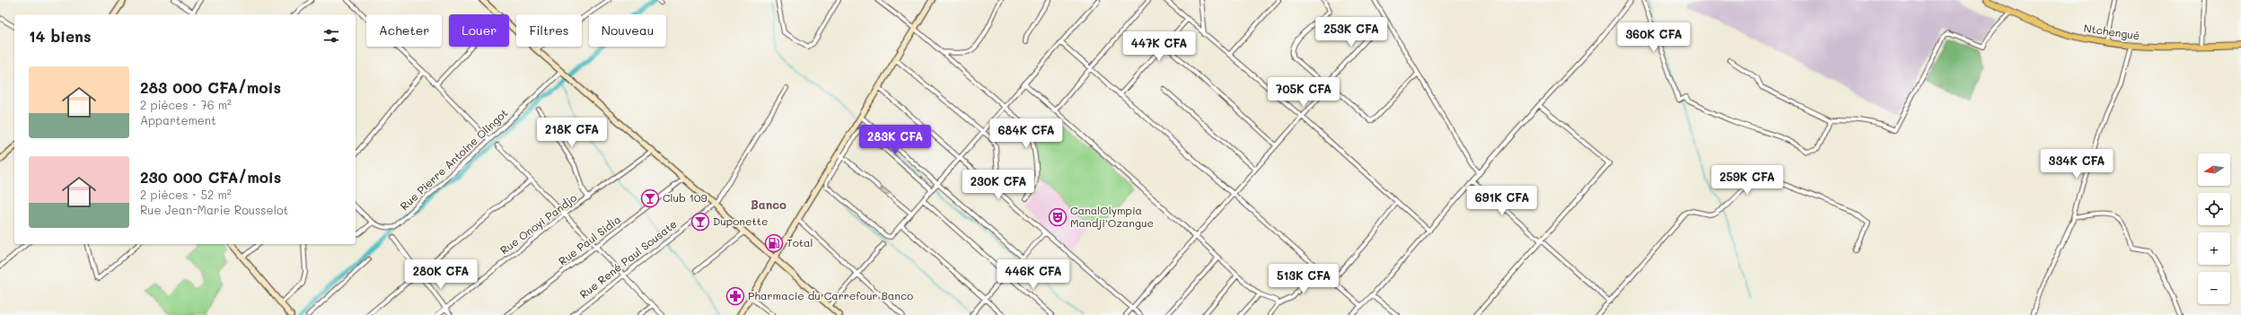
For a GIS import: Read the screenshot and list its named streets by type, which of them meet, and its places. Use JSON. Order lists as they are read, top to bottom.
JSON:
{
  "streets": {
    "main road": ["Ntchengué"],
    "street": [
      "Rue Pierre Antoine Olingot",
      "Rue Onoyi Pandjo",
      "Rue Paul Sidia",
      "Rue René Paul Sousate"
    ]
  },
  "districts": ["Banco"],
  "places": {
    "bar": ["Club 109", "Duponette"],
    "theatre": ["CanalOlympia Mandji'Ozangue"],
    "fuel station": ["Total"],
    "pharmacy": ["Pharmacie du Carrefour Banco"]
  },
  "north": "left",
  "page": {
    "chip": [
      "Acheter",
      "Louer",
      "Filtres",
      "Nouveau"
    ],
    "heading": "14 biens",
    "price": [
      "253K CFA",
      "360K CFA",
      "447K CFA",
      "705K CFA",
      "218K CFA",
      "684K CFA",
      "283K CFA",
      "334K CFA",
      "259K CFA",
      "230K CFA",
      "691K CFA",
      "280K CFA",
      "446K CFA",
      "513K CFA"
    ],
    "list": [
      {
        "name": "283 000 CFA/mois",
        "note": "2 pièces · 76 m² · Appartement"
      },
      {
        "name": "230 000 CFA/mois",
        "note": "2 pièces · 52 m² · Rue Jean-Marie Rousselot"
      }
    ],
    "map_buttons": ["+", "−"]
  }
}
